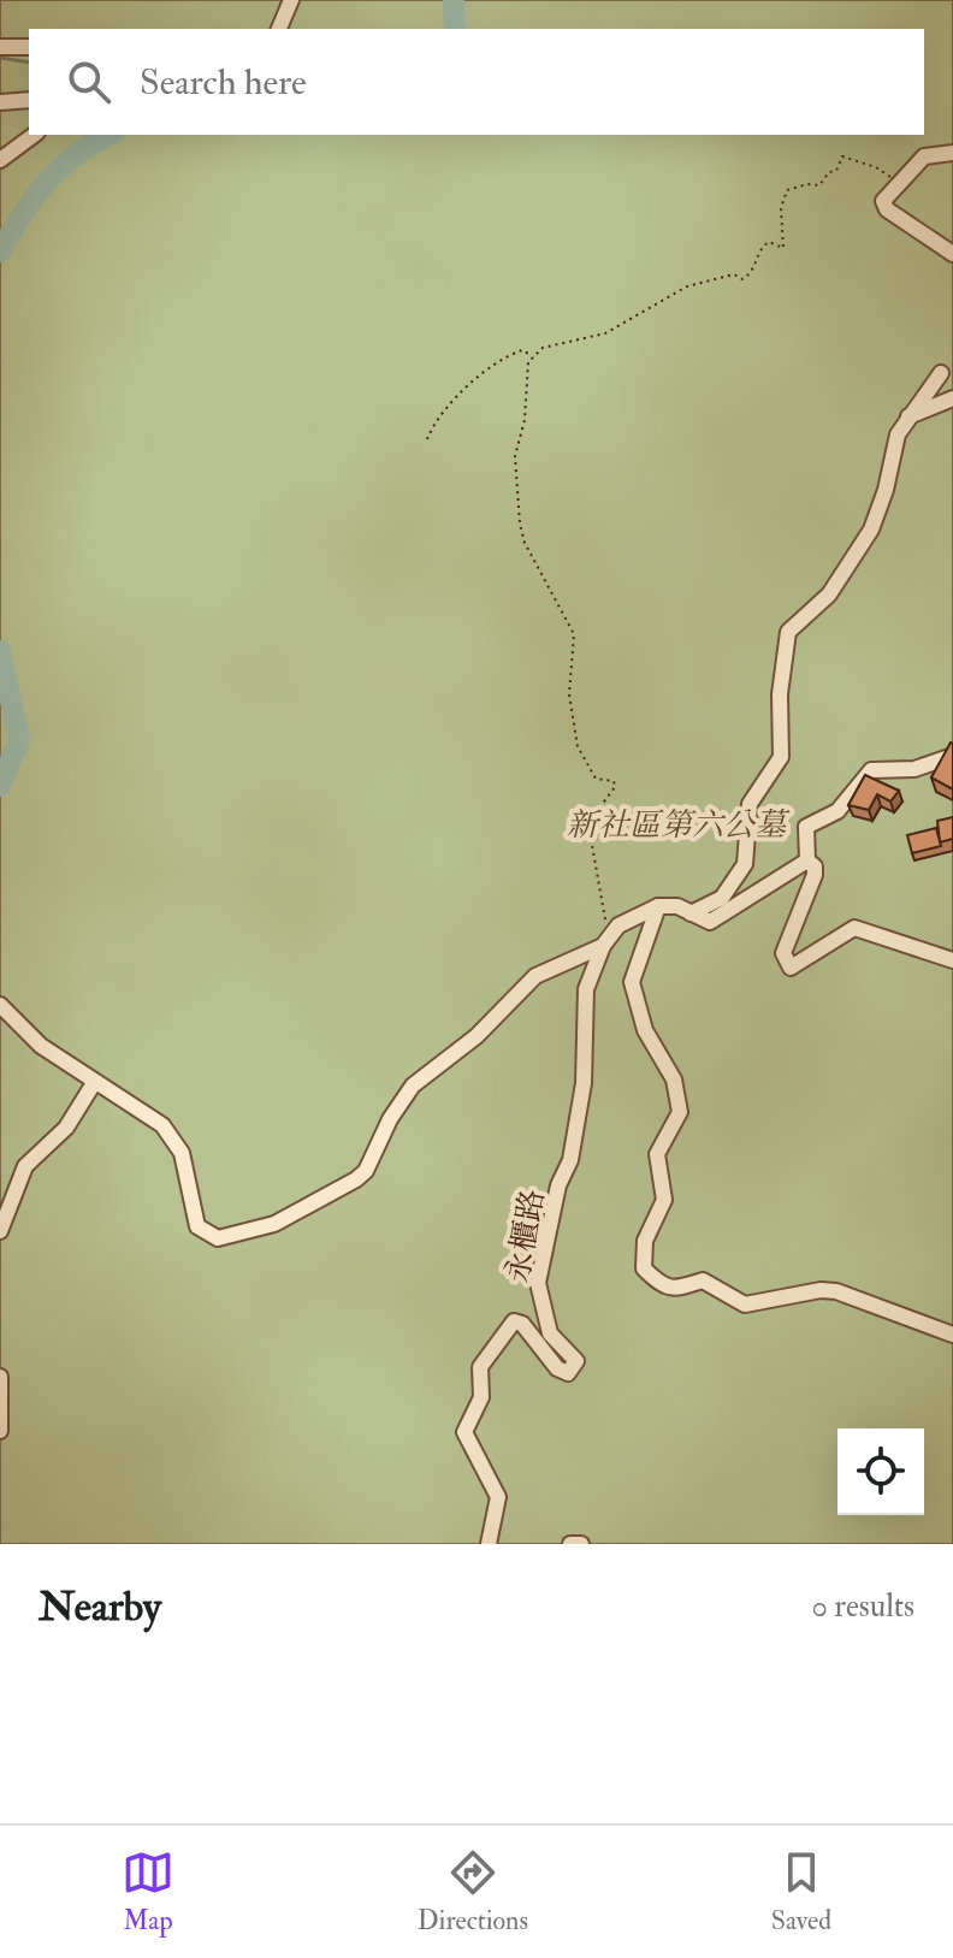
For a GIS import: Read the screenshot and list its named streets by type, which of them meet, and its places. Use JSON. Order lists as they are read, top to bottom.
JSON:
{
  "streets": {
    "street": ["永櫃路"]
  },
  "parks": ["新社區第六公墓"],
  "page": {
    "search": "Search here",
    "heading": ["Nearby", "0 results"],
    "nav": ["Map", "Directions", "Saved"]
  }
}
